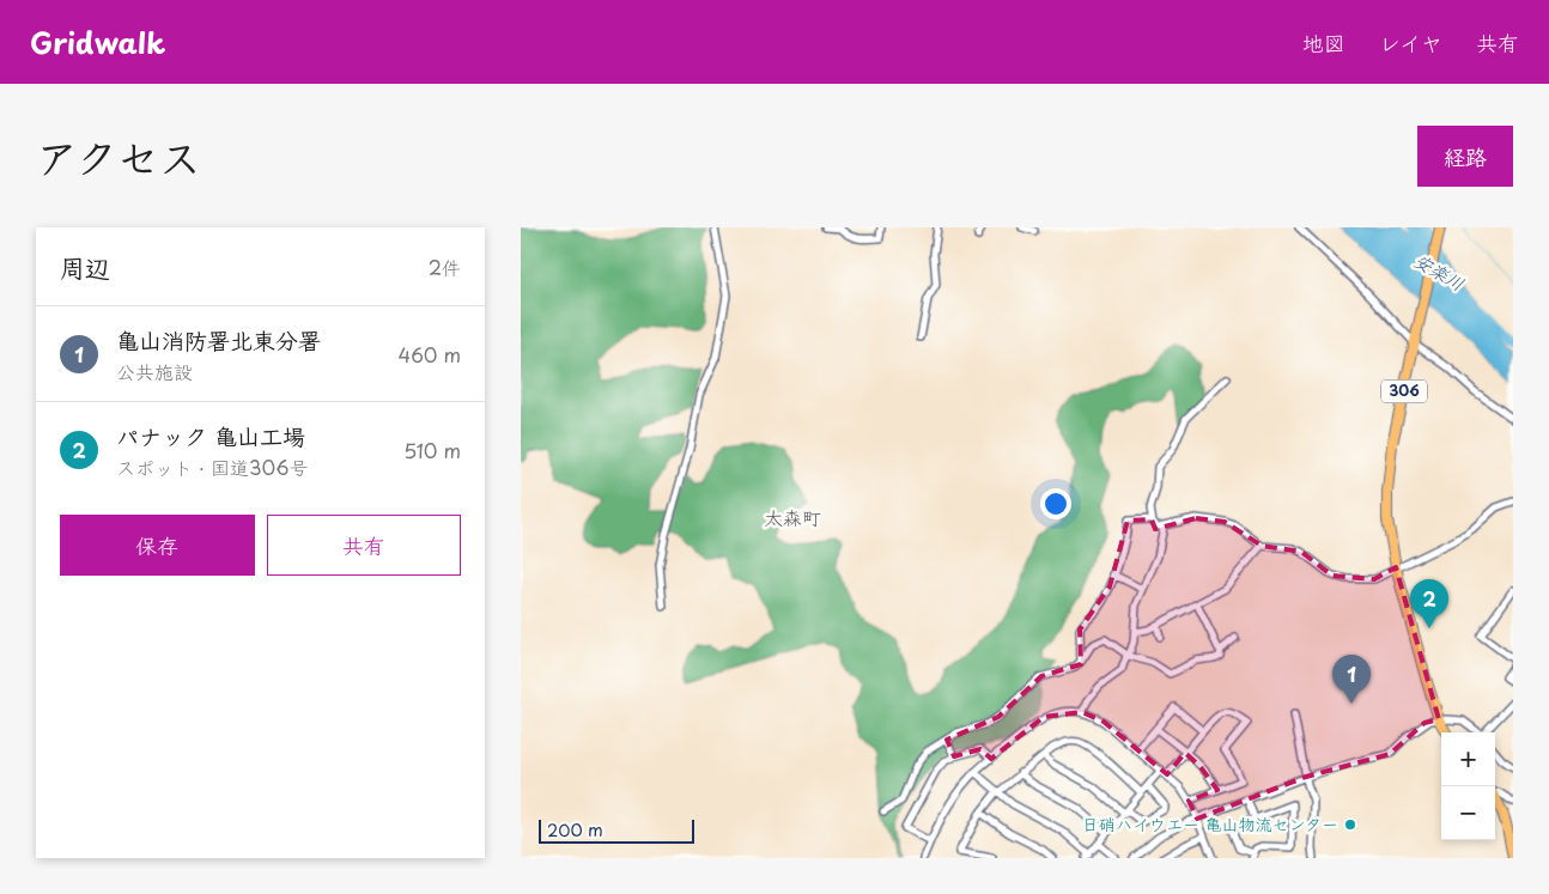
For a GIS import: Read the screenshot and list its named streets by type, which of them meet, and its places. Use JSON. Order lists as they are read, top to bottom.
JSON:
{
  "streets": {
    "highway": ["306"]
  },
  "districts": ["太森町"],
  "water": ["安楽川"],
  "places": ["日硝ハイウエー 亀山物流センター"],
  "scale_bar": "200 m",
  "page": {
    "header": "Gridwalk",
    "nav": ["地図", "レイヤ", "共有"],
    "title": "アクセス",
    "buttons": [
      "経路",
      ["保存", "共有"]
    ],
    "heading": ["周辺", "2件"],
    "list": [
      {
        "mark": "1",
        "name": "亀山消防署北東分署",
        "note": "公共施設",
        "value": "460 m"
      },
      {
        "mark": "2",
        "name": "パナック 亀山工場",
        "note": "スポット · 国道306号",
        "value": "510 m"
      }
    ],
    "pins": ["2", "1"],
    "map_buttons": ["+", "−"],
    "scale": "200 m"
  }
}
